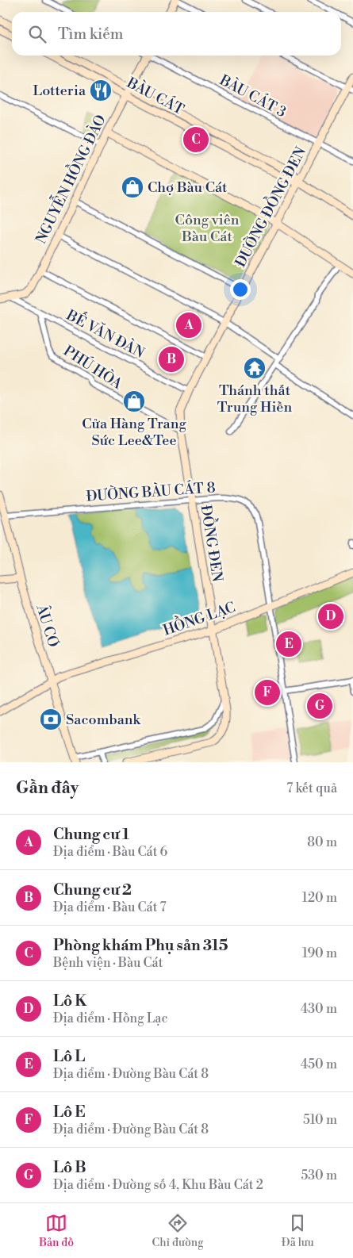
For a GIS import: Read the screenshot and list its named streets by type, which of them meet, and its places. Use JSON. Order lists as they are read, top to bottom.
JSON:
{
  "streets": {
    "street": [
      "BÀU CÁT",
      "BÀU CÁT 3",
      "NGUYỄN HỒNG ĐÀO",
      "ĐƯỜNG ĐỒNG ĐEN",
      "BẾ VĂN ĐÀN",
      "PHÚ HÒA",
      "ĐƯỜNG BÀU CÁT 8",
      "ĐỒNG ĐEN",
      "HỒNG LẠC",
      "ÂU CƠ"
    ]
  },
  "crossings": [
    ["BÀU CÁT", "NGUYỄN HỒNG ĐÀO"],
    ["BÀU CÁT", "ĐƯỜNG ĐỒNG ĐEN"],
    ["BÀU CÁT 3", "ĐƯỜNG ĐỒNG ĐEN"],
    ["NGUYỄN HỒNG ĐÀO", "BẾ VĂN ĐÀN"],
    ["ĐƯỜNG ĐỒNG ĐEN", "BẾ VĂN ĐÀN"],
    ["ĐƯỜNG ĐỒNG ĐEN", "ĐỒNG ĐEN"],
    ["BẾ VĂN ĐÀN", "PHÚ HÒA"],
    ["BẾ VĂN ĐÀN", "ĐỒNG ĐEN"],
    ["PHÚ HÒA", "ĐỒNG ĐEN"],
    ["ĐƯỜNG BÀU CÁT 8", "ĐỒNG ĐEN"],
    ["ĐƯỜNG BÀU CÁT 8", "HỒNG LẠC"],
    ["ĐƯỜNG BÀU CÁT 8", "ÂU CƠ"],
    ["ĐỒNG ĐEN", "HỒNG LẠC"],
    ["HỒNG LẠC", "ÂU CƠ"]
  ],
  "parks": ["Công viên Bàu Cát"],
  "places": {
    "restaurant": ["Lotteria"],
    "shop": ["Chợ Bàu Cát", "Cửa Hàng Trang Sức Lee&Tee"],
    "temple": ["Thánh thất Trung Hiền"],
    "bank": ["Sacombank"]
  },
  "page": {
    "search": "Tìm kiếm",
    "pins": [
      "C",
      "A",
      "B",
      "D",
      "E",
      "F",
      "G"
    ],
    "heading": ["Gần đây", "7 kết quả"],
    "list": [
      {
        "mark": "A",
        "name": "Chung cư 1",
        "note": "Địa điểm · Bàu Cát 6",
        "value": "80 m"
      },
      {
        "mark": "B",
        "name": "Chung cư 2",
        "note": "Địa điểm · Bàu Cát 7",
        "value": "120 m"
      },
      {
        "mark": "C",
        "name": "Phòng khám Phụ sản 315",
        "note": "Bệnh viện · Bàu Cát",
        "value": "190 m"
      },
      {
        "mark": "D",
        "name": "Lô K",
        "note": "Địa điểm · Hồng Lạc",
        "value": "430 m"
      },
      {
        "mark": "E",
        "name": "Lô L",
        "note": "Địa điểm · Đường Bàu Cát 8",
        "value": "450 m"
      },
      {
        "mark": "F",
        "name": "Lô E",
        "note": "Địa điểm · Đường Bàu Cát 8",
        "value": "510 m"
      },
      {
        "mark": "G",
        "name": "Lô B",
        "note": "Địa điểm · Đường số 4, Khu Bàu Cát 2",
        "value": "530 m"
      }
    ],
    "nav": ["Bản đồ", "Chỉ đường", "Đã lưu"]
  }
}
